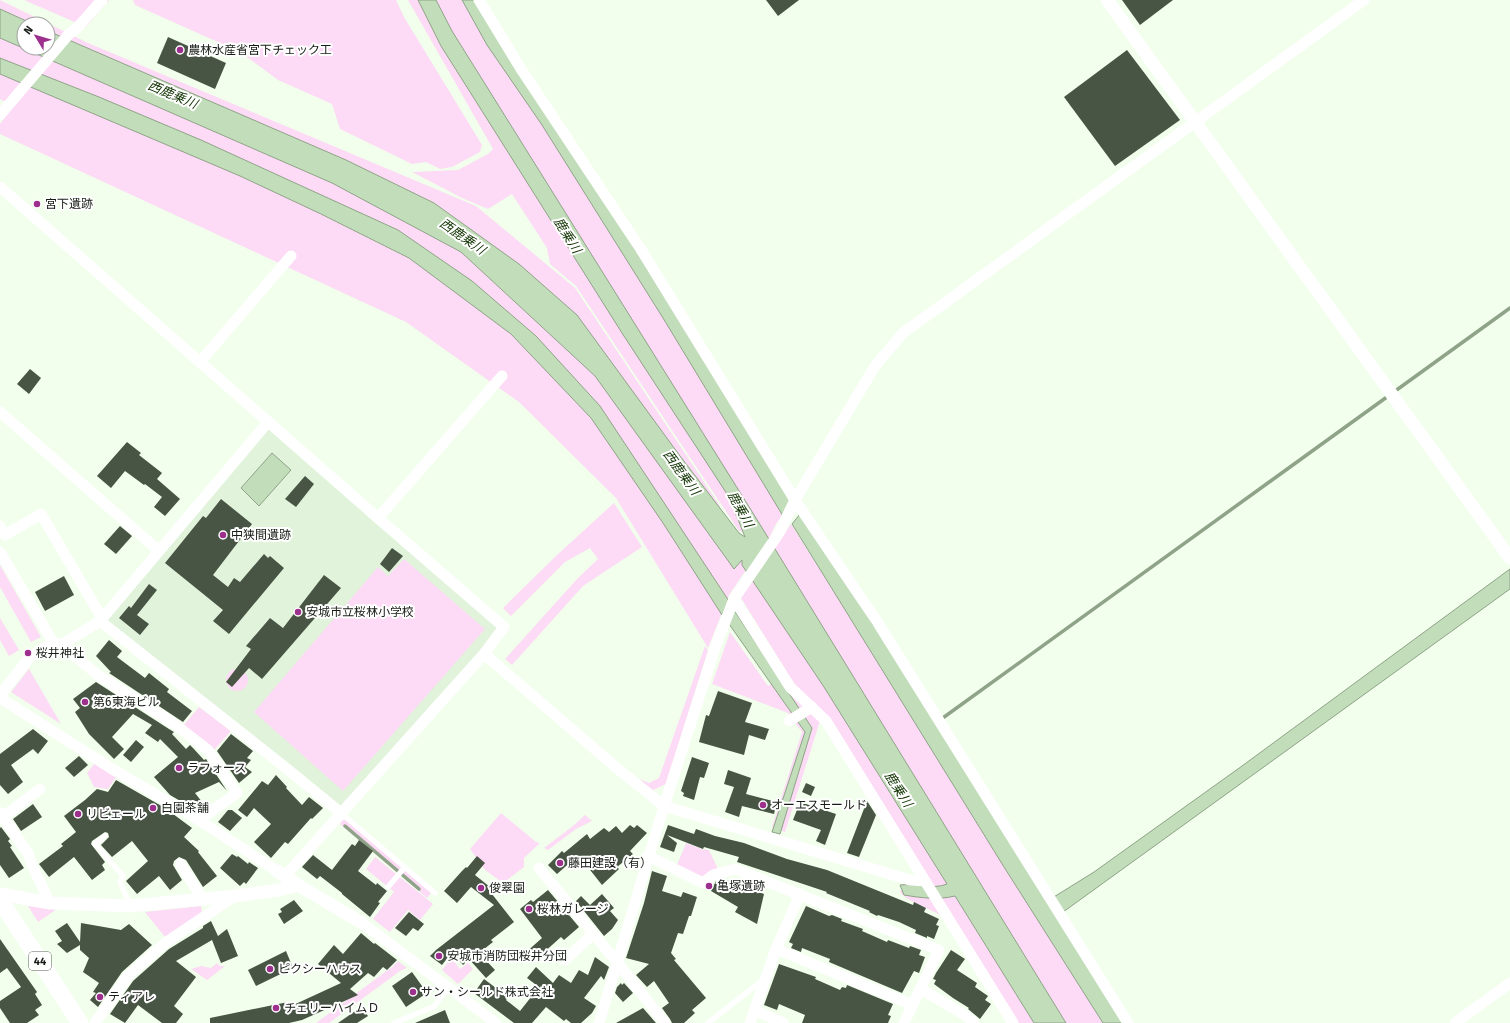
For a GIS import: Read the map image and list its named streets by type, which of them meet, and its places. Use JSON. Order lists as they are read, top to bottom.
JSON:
{
  "streets": {
    "main road": ["44"]
  },
  "water": ["西鹿乗川", "鹿乗川"],
  "places": [
    "農林水産省宮下チェック工",
    "宮下遺跡",
    "中狭間遺跡",
    "安城市立桜林小学校",
    "桜井神社",
    "第6東海ビル",
    "ラフォース",
    "オーエスモールド",
    "白園茶舗",
    "リビェール",
    "藤田建設（有）",
    "亀塚遺跡",
    "俊翠園",
    "桜林ガレージ",
    "安城市消防団桜井分団",
    "ピクシーハウス",
    "サン・シールド株式会社",
    "ティアレ",
    "チェリーハイムＤ"
  ],
  "north": "top left"
}
